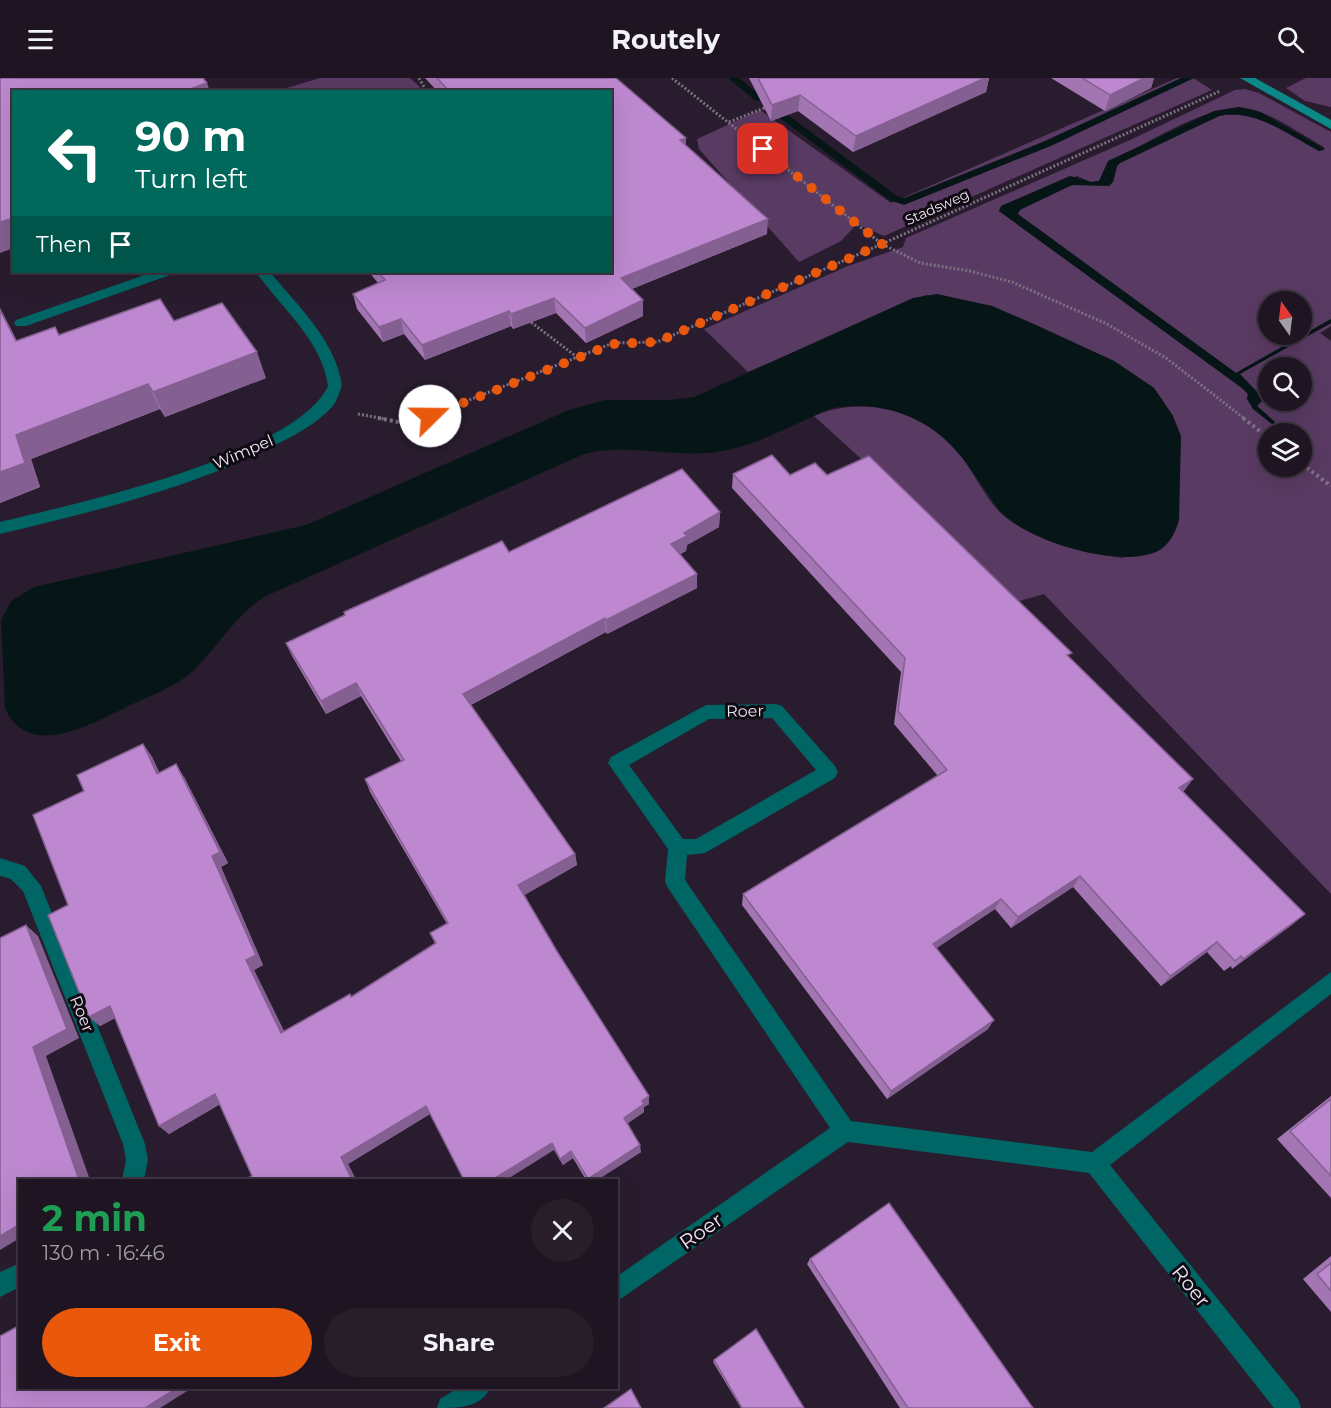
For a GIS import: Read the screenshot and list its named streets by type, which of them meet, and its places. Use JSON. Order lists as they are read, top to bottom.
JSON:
{
  "streets": {
    "street": ["Wimpel", "Roer"],
    "path": ["Stadsweg"]
  },
  "crossings": [
    ["Stadsweg", "Wimpel"]
  ],
  "north": "top",
  "page": {
    "header": "Routely",
    "turn": ["90 m", "Turn left"],
    "then": "Then",
    "heading": ["2 min", "130 m · 16:46"],
    "buttons": ["Exit", "Share"]
  }
}
